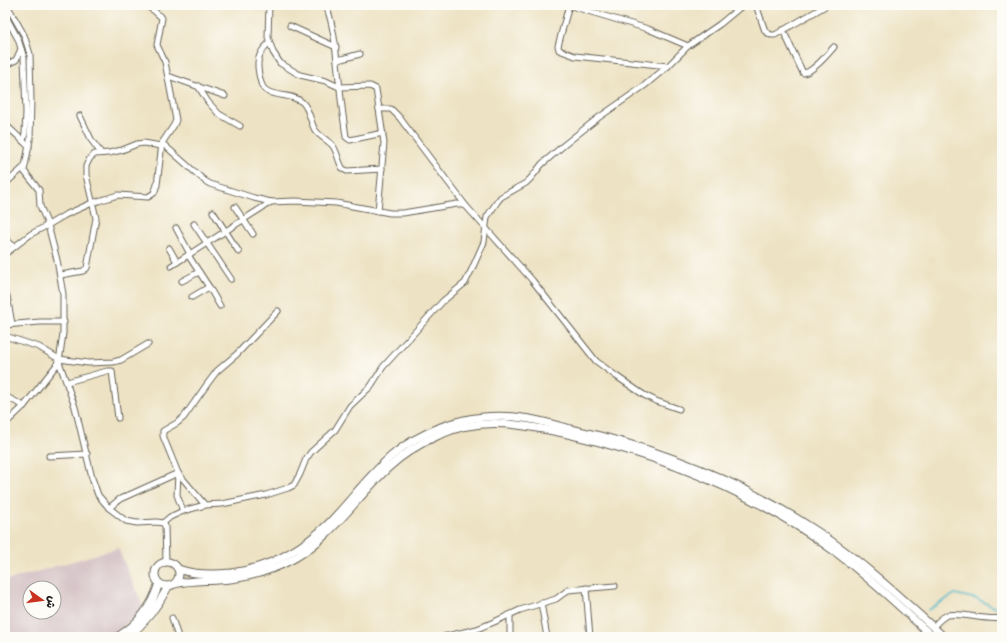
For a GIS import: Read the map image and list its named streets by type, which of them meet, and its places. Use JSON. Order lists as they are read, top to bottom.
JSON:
{
  "north": "right"
}
